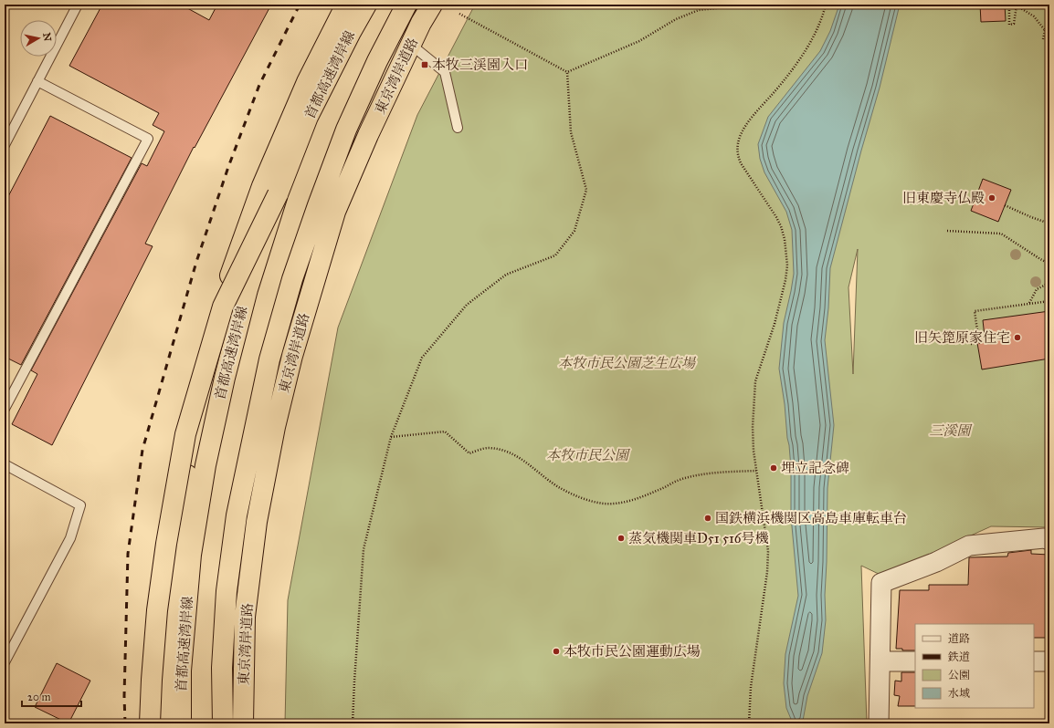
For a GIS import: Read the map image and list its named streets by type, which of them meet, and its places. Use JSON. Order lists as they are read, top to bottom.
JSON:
{
  "streets": {
    "highway": ["首都高速湾岸線", "東京湾岸道路"]
  },
  "parks": ["本牧市民公園芝生広場", "三溪園", "本牧市民公園"],
  "places": {
    "transit": ["本牧三渓園入口"],
    "other": [
      "旧東慶寺仏殿",
      "旧矢箆原家住宅",
      "埋立記念碑",
      "国鉄横浜機関区高島車庫転車台",
      "蒸気機関車D51 516号機",
      "本牧市民公園運動広場"
    ]
  },
  "legend": [
    "道路",
    "鉄道",
    "公園",
    "水域"
  ],
  "scale_bar": "20 m",
  "north": "right"
}
